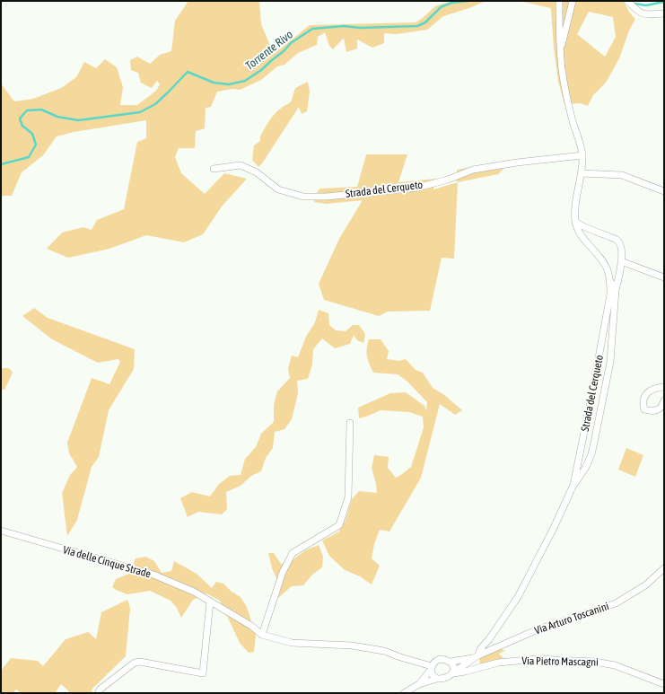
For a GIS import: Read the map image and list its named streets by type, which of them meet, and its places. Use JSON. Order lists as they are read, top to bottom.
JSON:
{
  "streets": {
    "street": [
      "Strada del Cerqueto",
      "Via delle Cinque Strade",
      "Via Arturo Toscanini",
      "Via Pietro Mascagni"
    ]
  },
  "crossings": [
    ["Strada del Cerqueto", "Via Arturo Toscanini"],
    ["Via delle Cinque Strade", "Via Arturo Toscanini"],
    ["Via delle Cinque Strade", "Via Pietro Mascagni"],
    ["Via Arturo Toscanini", "Via Pietro Mascagni"]
  ],
  "water": ["Torrente Rivo"]
}
